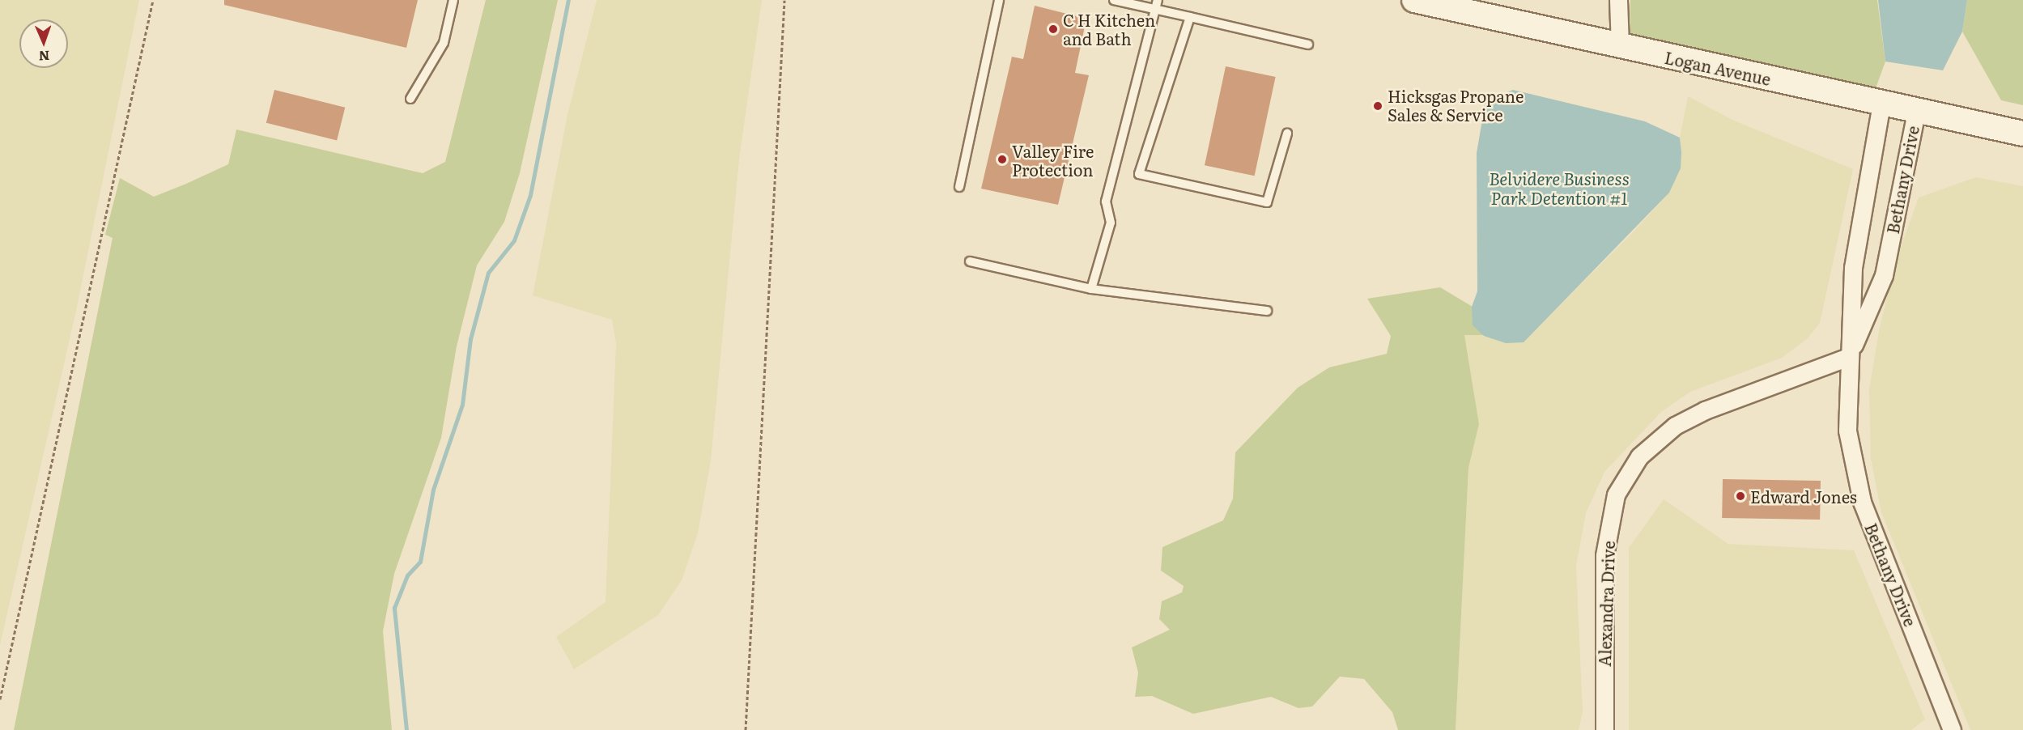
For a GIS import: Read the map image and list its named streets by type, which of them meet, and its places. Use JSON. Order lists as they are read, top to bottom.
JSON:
{
  "streets": {
    "main road": ["Logan Avenue"],
    "street": ["Bethany Drive", "Alexandra Drive"]
  },
  "crossings": [
    ["Logan Avenue", "Bethany Drive"],
    ["Bethany Drive", "Alexandra Drive"]
  ],
  "water": ["Belvidere Business Park Detention #1"],
  "places": [
    "C H Kitchen and Bath",
    "Hicksgas Propane Sales & Service",
    "Valley Fire Protection",
    "Edward Jones"
  ],
  "north": "bottom"
}
